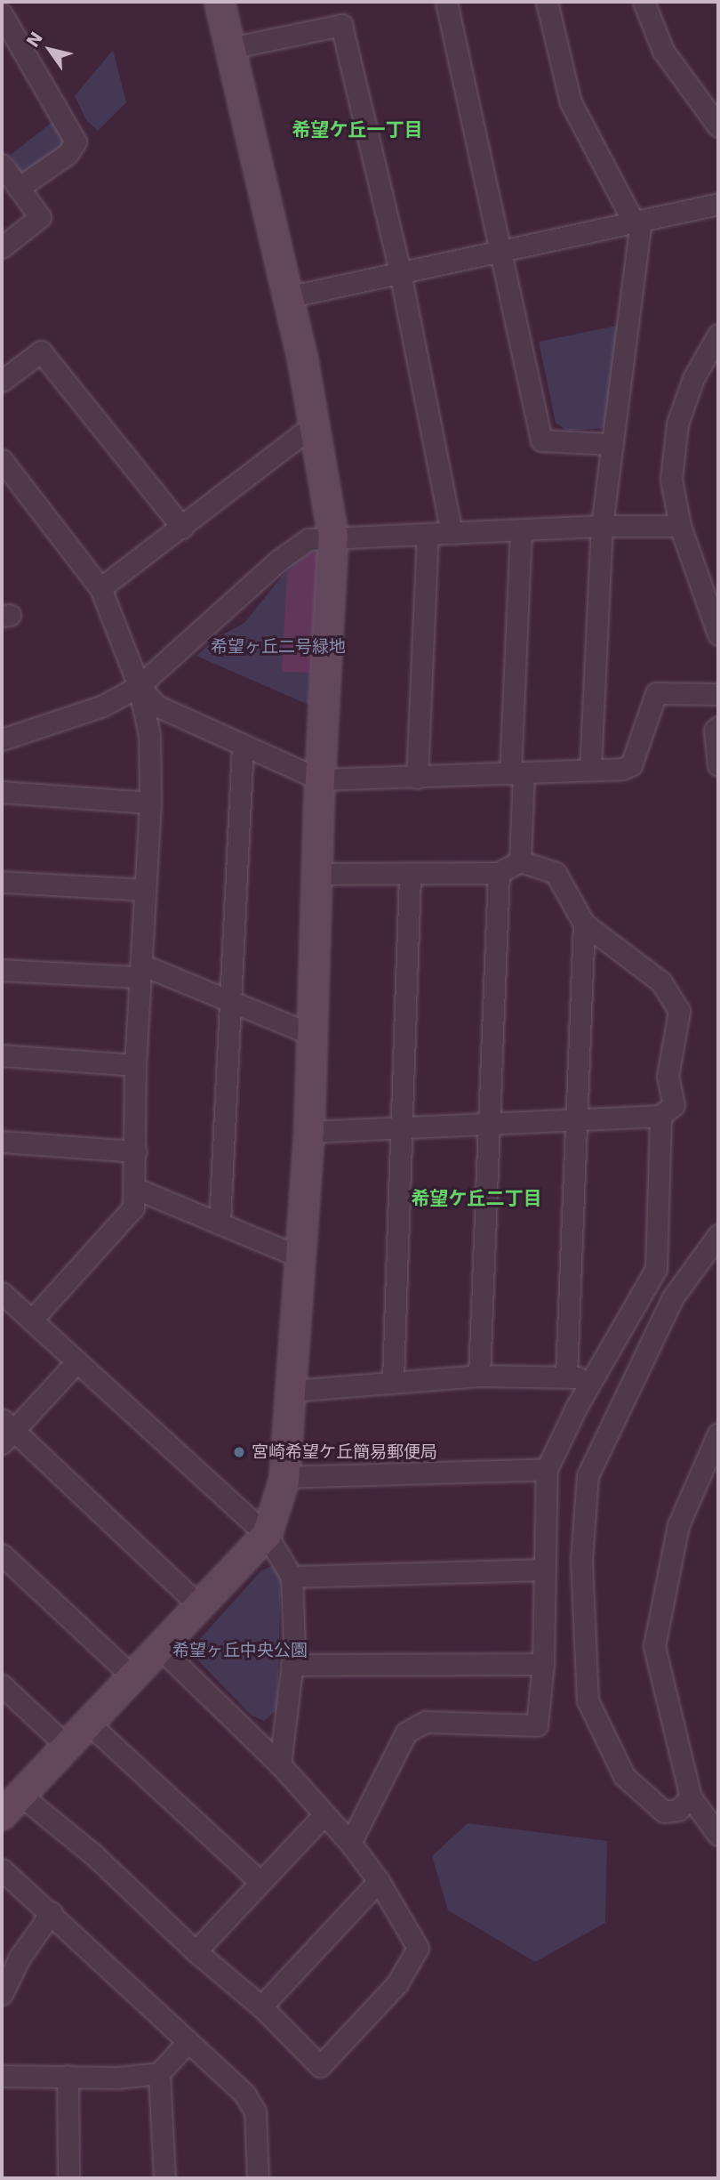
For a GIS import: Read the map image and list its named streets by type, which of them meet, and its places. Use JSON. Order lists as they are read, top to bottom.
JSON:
{
  "districts": ["希望ケ丘一丁目", "希望ケ丘二丁目"],
  "parks": ["希望ヶ丘二号緑地", "希望ヶ丘中央公園"],
  "places": ["宮崎希望ケ丘簡易郵便局"],
  "north": "top left"
}
